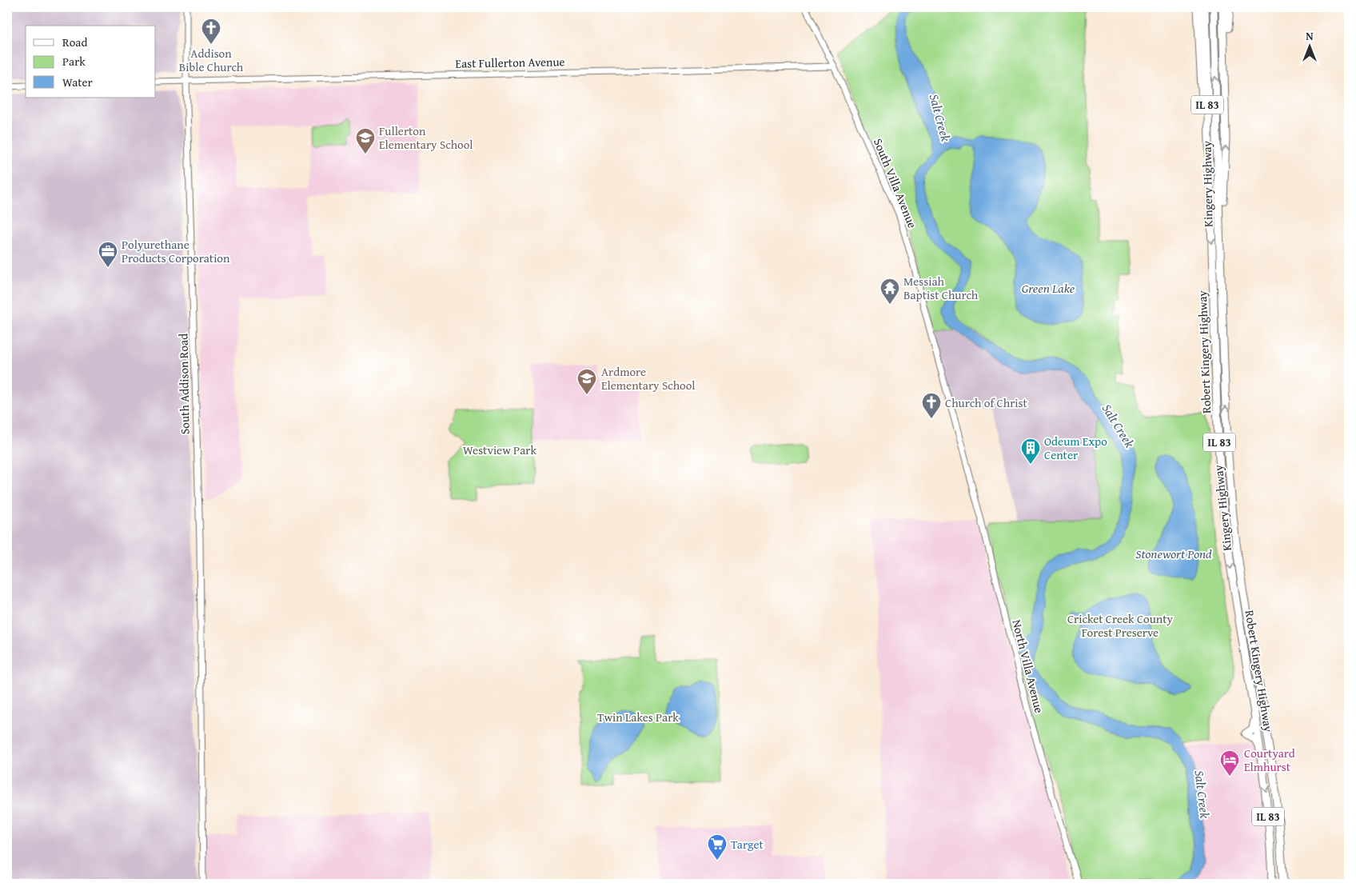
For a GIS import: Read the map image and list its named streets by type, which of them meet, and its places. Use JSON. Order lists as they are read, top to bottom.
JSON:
{
  "streets": {
    "highway": ["IL 83", "Kingery Highway", "Robert Kingery Highway"],
    "street": [
      "East Fullerton Avenue",
      "South Villa Avenue",
      "South Addison Road",
      "North Villa Avenue"
    ]
  },
  "crossings": [
    ["East Fullerton Avenue", "South Villa Avenue"],
    ["East Fullerton Avenue", "South Addison Road"],
    ["South Villa Avenue", "North Villa Avenue"]
  ],
  "one_way": ["Robert Kingery Highway"],
  "water": ["Salt Creek", "Green Lake", "Stonewort Pond"],
  "parks": ["Westview Park", "Cricket Creek County Forest Preserve", "Twin Lakes Park"],
  "places": {
    "church": ["Addison Bible Church", "Church of Christ"],
    "school or university": ["Fullerton Elementary School", "Ardmore Elementary School"],
    "office": ["Polyurethane Products Corporation"],
    "temple": ["Messiah Baptist Church"],
    "building": ["Odeum Expo Center"],
    "hotel": ["Courtyard Elmhurst"],
    "supermarket": ["Target"]
  },
  "legend": ["Road", "Park", "Water"],
  "north": "top"
}
